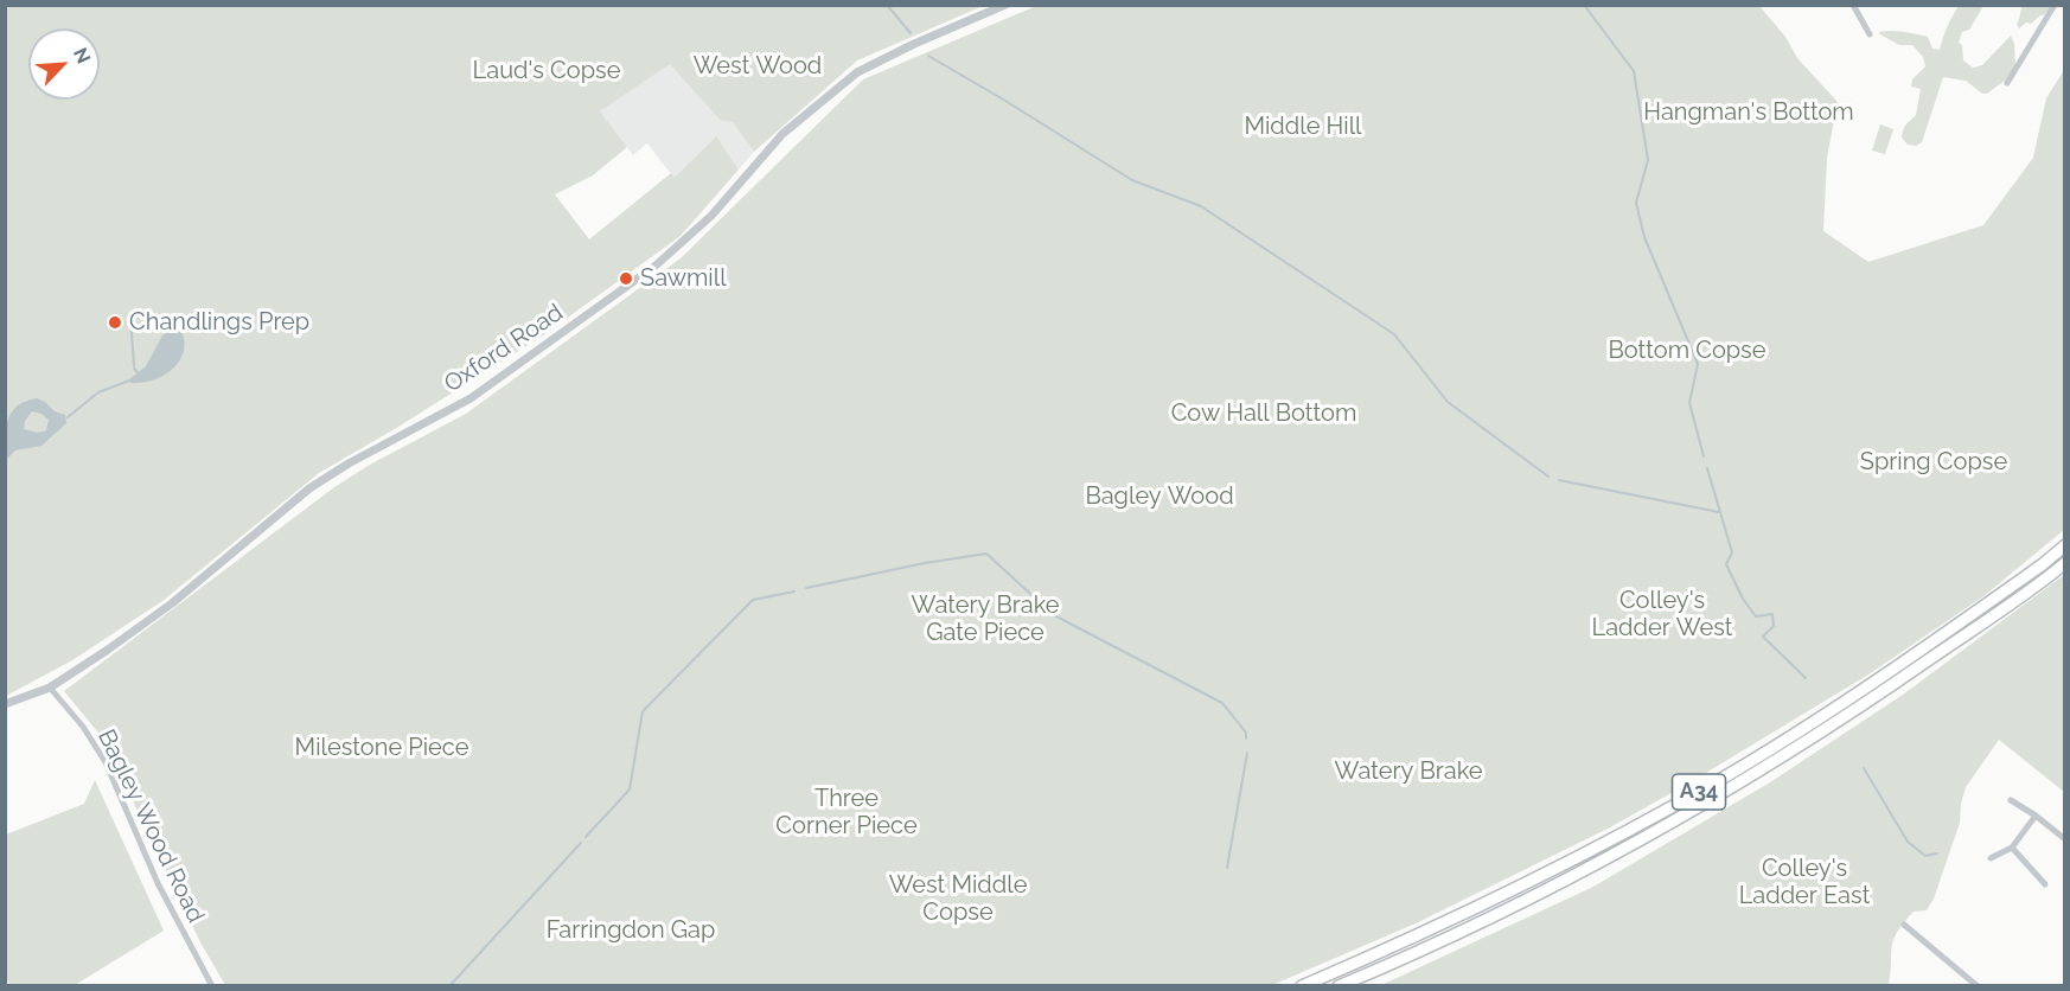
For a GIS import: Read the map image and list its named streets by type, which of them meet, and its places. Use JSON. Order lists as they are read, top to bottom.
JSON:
{
  "streets": {
    "highway": ["A34"],
    "street": ["Oxford Road", "Bagley Wood Road"]
  },
  "crossings": [
    ["Oxford Road", "Bagley Wood Road"]
  ],
  "parks": [
    "West Wood",
    "Laud's Copse",
    "Hangman's Bottom",
    "Middle Hill",
    "Bottom Copse",
    "Cow Hall Bottom",
    "Spring Copse",
    "Bagley Wood",
    "Colley's Ladder West",
    "Watery Brake Gate Piece",
    "Milestone Piece",
    "Watery Brake",
    "Three Corner Piece",
    "Colley's Ladder East",
    "West Middle Copse",
    "Farringdon Gap"
  ],
  "places": ["Sawmill", "Chandlings Prep"],
  "north": "top right"
}
